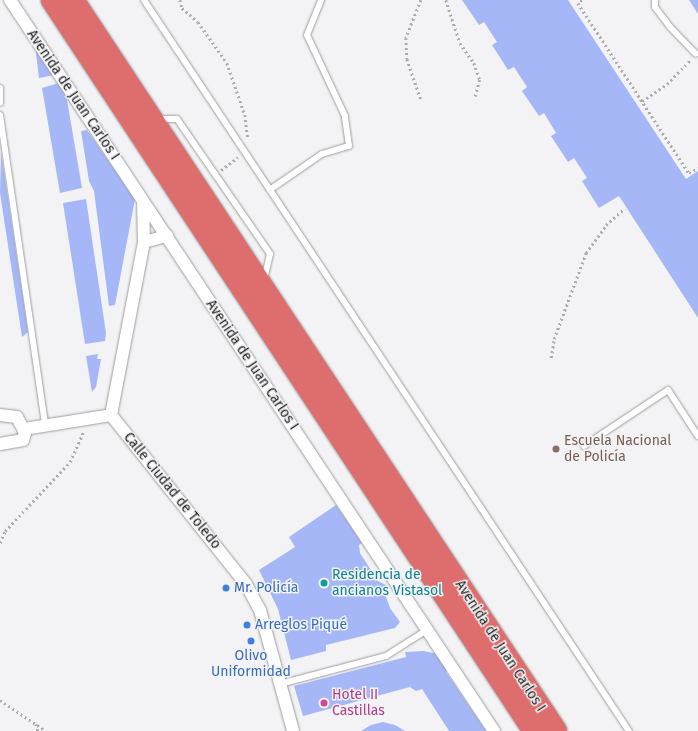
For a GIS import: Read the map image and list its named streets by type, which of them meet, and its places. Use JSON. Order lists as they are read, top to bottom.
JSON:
{
  "streets": {
    "highway": ["Avenida de Juan Carlos I"],
    "street": ["Calle Ciudad de Toledo"]
  },
  "places": [
    "Escuela Nacional de Policía",
    "Residencia de ancianos Vistasol",
    "Mr. Policía",
    "Arreglos Piqué",
    "Olivo Uniformidad",
    "Hotel II Castillas"
  ]
}
